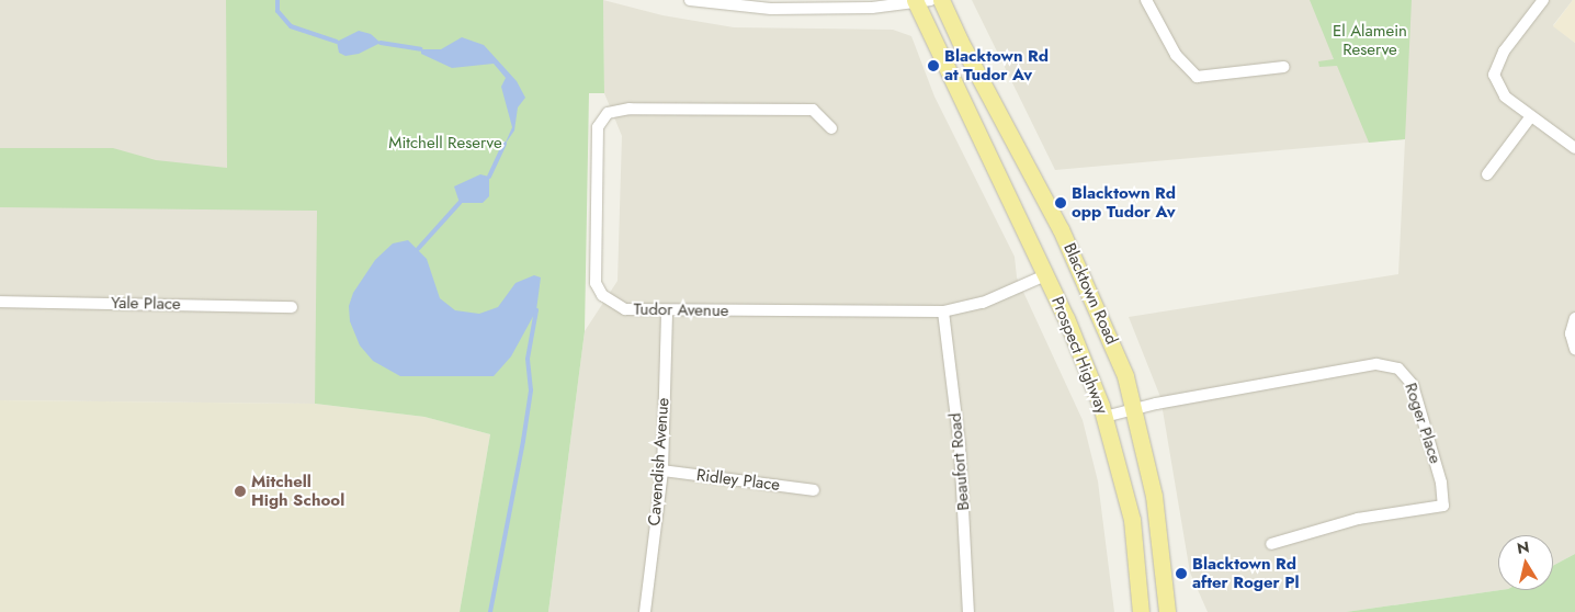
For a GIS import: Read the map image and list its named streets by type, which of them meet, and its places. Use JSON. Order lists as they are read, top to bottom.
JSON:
{
  "streets": {
    "main road": ["Blacktown Road", "Prospect Highway"],
    "street": [
      "Yale Place",
      "Tudor Avenue",
      "Roger Place",
      "Cavendish Avenue",
      "Beaufort Road",
      "Ridley Place"
    ]
  },
  "crossings": [
    ["Blacktown Road", "Roger Place"],
    ["Tudor Avenue", "Prospect Highway"],
    ["Tudor Avenue", "Cavendish Avenue"],
    ["Tudor Avenue", "Beaufort Road"],
    ["Prospect Highway", "Roger Place"],
    ["Cavendish Avenue", "Ridley Place"]
  ],
  "parks": ["El Alamein Reserve", "Mitchell Reserve"],
  "places": [
    "Blacktown Rd at Tudor Av",
    "Blacktown Rd opp Tudor Av",
    "Mitchell High School",
    "Blacktown Rd after Roger Pl"
  ],
  "north": "top"
}
